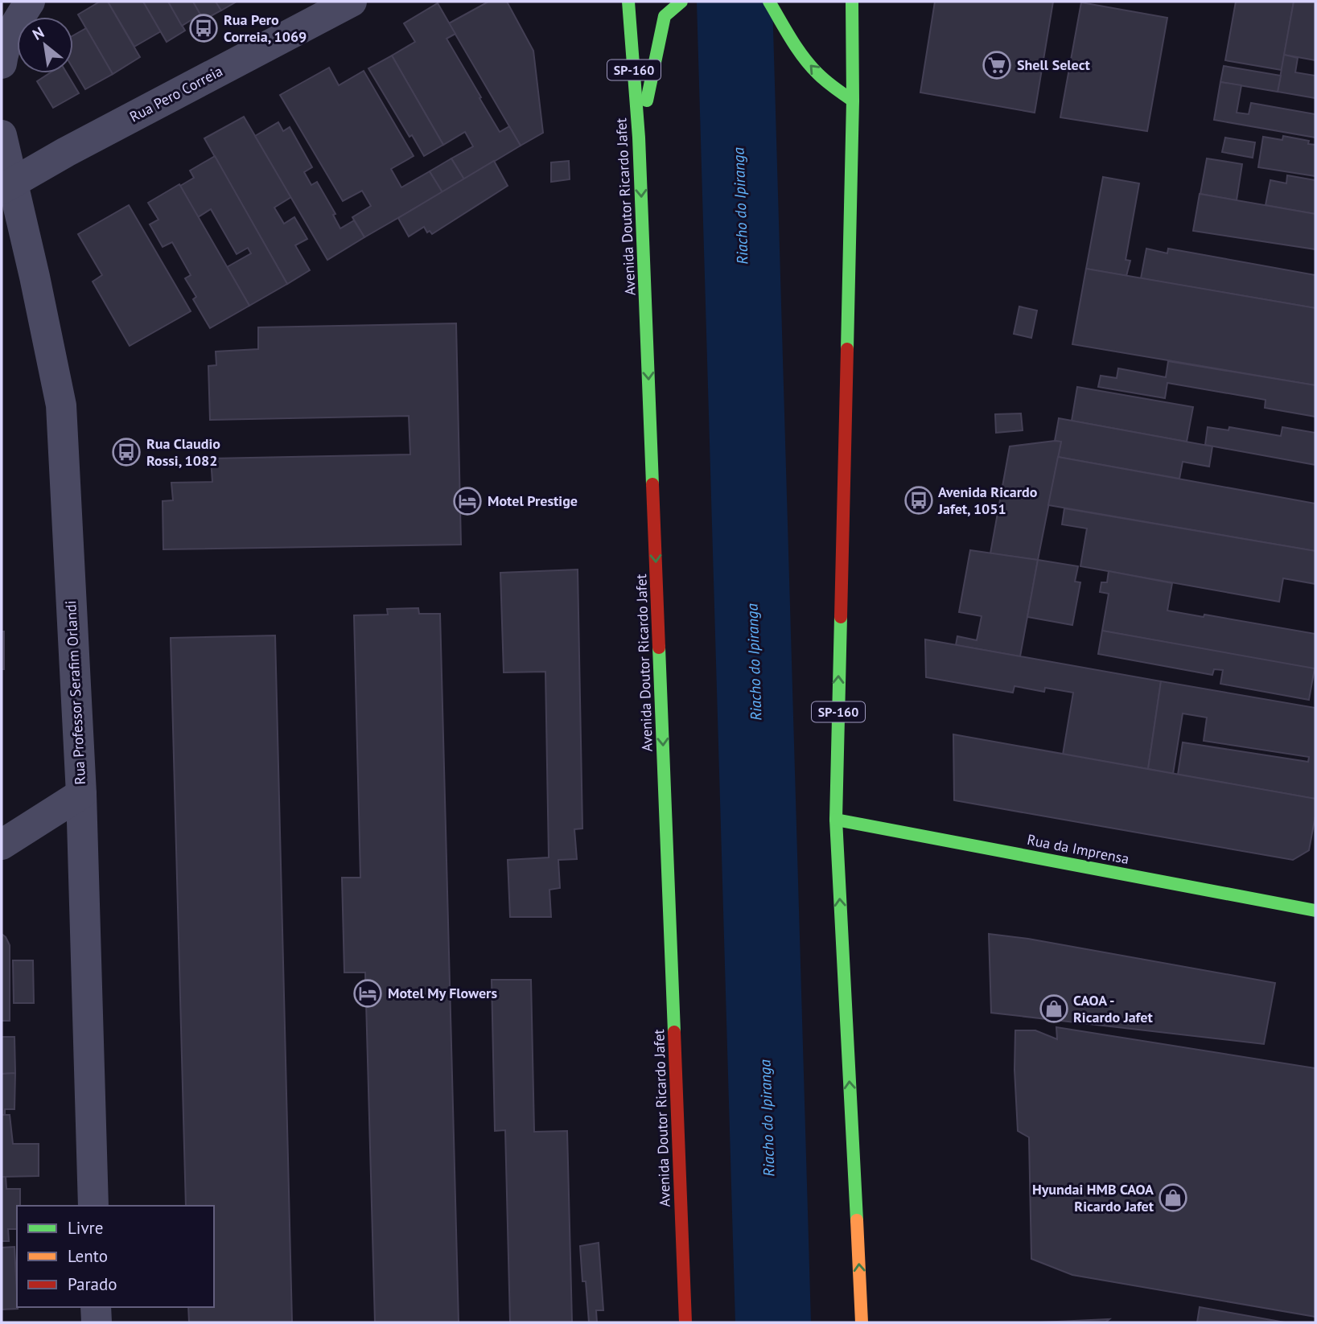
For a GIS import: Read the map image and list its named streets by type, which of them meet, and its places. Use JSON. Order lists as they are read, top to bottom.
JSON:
{
  "streets": {
    "main road": ["SP-160", "Avenida Doutor Ricardo Jafet", "Rua da Imprensa"],
    "street": ["Rua Pero Correia", "Rua Professor Serafim Orlandi"]
  },
  "crossings": [
    ["SP-160", "Rua da Imprensa"],
    ["Rua Pero Correia", "Rua Professor Serafim Orlandi"]
  ],
  "one_way": ["Avenida Doutor Ricardo Jafet"],
  "water": ["Riacho do Ipiranga"],
  "places": {
    "bus stop": ["Rua Pero Correia, 1069", "Rua Claudio Rossi, 1082", "Avenida Ricardo Jafet, 1051"],
    "supermarket": ["Shell Select"],
    "hotel": ["Motel Prestige", "Motel My Flowers"],
    "shop": ["CAOA - Ricardo Jafet", "Hyundai HMB CAOA Ricardo Jafet"]
  },
  "legend": ["Livre", "Lento", "Parado"],
  "north": "top left"
}
